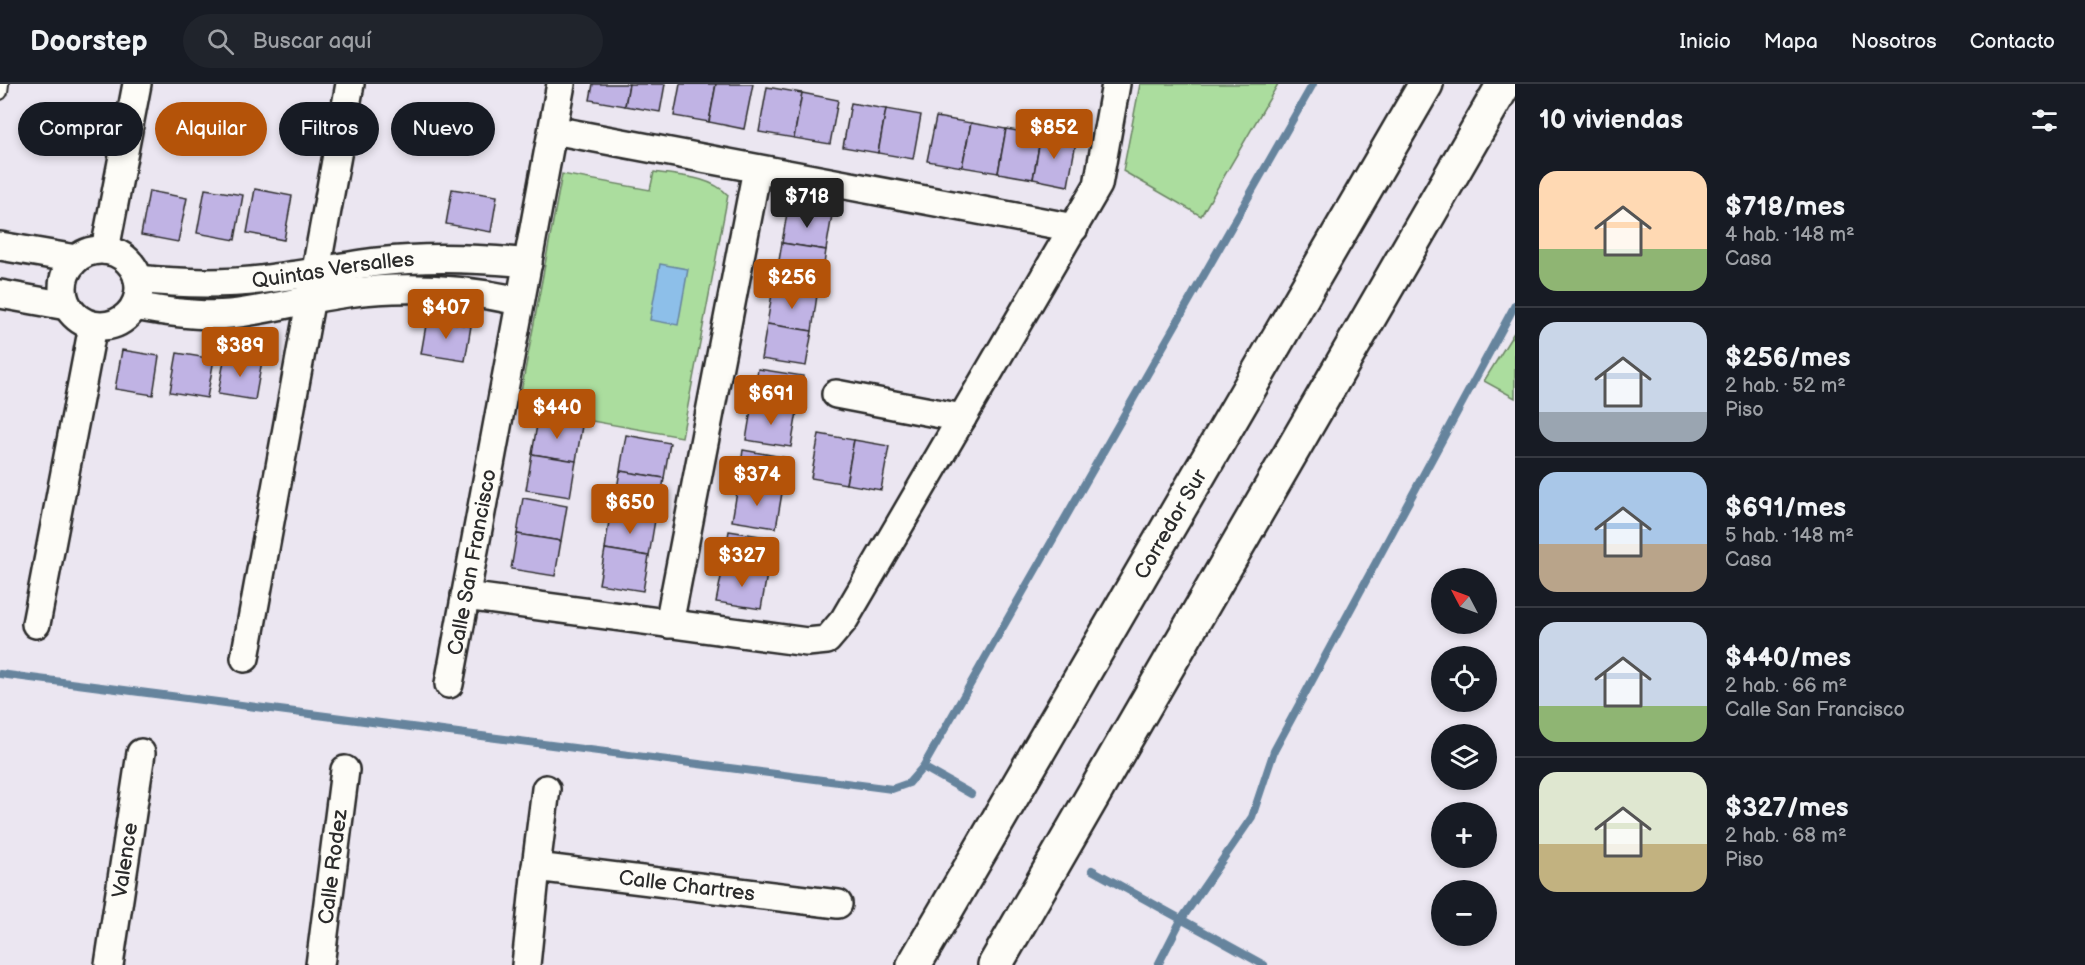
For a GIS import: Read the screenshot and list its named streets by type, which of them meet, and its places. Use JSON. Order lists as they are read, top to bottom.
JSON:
{
  "streets": {
    "highway": ["Corredor Sur"],
    "street": [
      "Quintas Versalles",
      "Calle San Francisco",
      "Valence",
      "Calle Rodez",
      "Calle Chartres"
    ]
  },
  "crossings": [
    ["Quintas Versalles", "Calle San Francisco"]
  ],
  "north": "top left",
  "page": {
    "header": "Doorstep",
    "search": "Buscar aquí",
    "nav": [
      "Inicio",
      "Mapa",
      "Nosotros",
      "Contacto"
    ],
    "heading": "10 viviendas",
    "chip": [
      "Comprar",
      "Alquilar",
      "Filtros",
      "Nuevo"
    ],
    "price": [
      "$852",
      "$718",
      "$256",
      "$407",
      "$389",
      "$691",
      "$440",
      "$374",
      "$650",
      "$327"
    ],
    "list": [
      {
        "name": "$718/mes",
        "note": "4 hab. · 148 m² · Casa"
      },
      {
        "name": "$256/mes",
        "note": "2 hab. · 52 m² · Piso"
      },
      {
        "name": "$691/mes",
        "note": "5 hab. · 148 m² · Casa"
      },
      {
        "name": "$440/mes",
        "note": "2 hab. · 66 m² · Calle San Francisco"
      },
      {
        "name": "$327/mes",
        "note": "2 hab. · 68 m² · Piso"
      }
    ],
    "map_buttons": ["+", "−"]
  }
}
